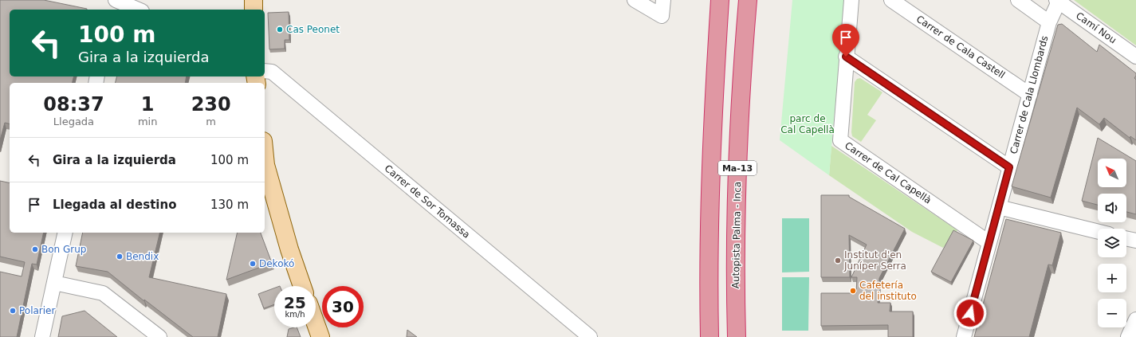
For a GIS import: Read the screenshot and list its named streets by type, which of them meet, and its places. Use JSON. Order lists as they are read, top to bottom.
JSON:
{
  "streets": {
    "highway": ["Ma-13", "Autopista Palma - Inca"],
    "street": [
      "Camí Nou",
      "Carrer de Cala Castell",
      "Carrer de Cala Llombards",
      "Carrer de Cal Capellà",
      "Carrer de Sor Tomassa"
    ]
  },
  "crossings": [
    ["Camí Nou", "Carrer de Cala Llombards"],
    ["Carrer de Cala Castell", "Carrer de Cala Llombards"],
    ["Carrer de Cala Llombards", "Carrer de Cal Capellà"]
  ],
  "parks": ["parc de Cal Capellà"],
  "places": [
    "Cas Peonet",
    "Bon Grup",
    "Bendix",
    "Institut d'en Juníper Serra",
    "Dekokó",
    "Cafetería del instituto",
    "Polarier"
  ],
  "north": "top left",
  "page": {
    "turn": ["100 m", "Gira a la izquierda"],
    "eta": [
      "08:37",
      "Llegada",
      "1",
      "min",
      "230",
      "m"
    ],
    "list": [
      {
        "name": "Gira a la izquierda",
        "value": "100 m"
      },
      {
        "name": "Llegada al destino",
        "value": "130 m"
      }
    ],
    "map_buttons": ["+", "−"],
    "speed": "25 km/h",
    "limit": "30"
  }
}
